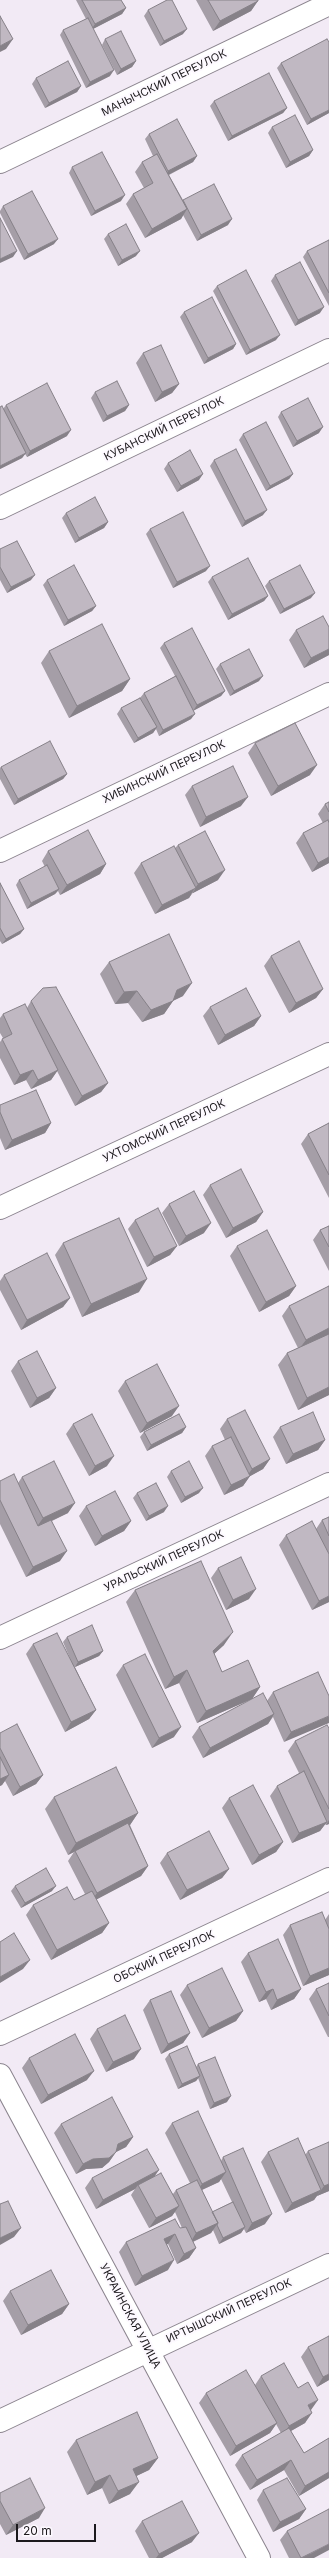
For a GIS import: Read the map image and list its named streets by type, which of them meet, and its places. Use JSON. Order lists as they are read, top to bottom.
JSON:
{
  "streets": {
    "street": [
      "МАНЫЧСКИЙ ПЕРЕУЛОК",
      "КУБАНСКИЙ ПЕРЕУЛОК",
      "ХИБИНСКИЙ ПЕРЕУЛОК",
      "УХТОМСКИЙ ПЕРЕУЛОК",
      "УРАЛЬСКИЙ ПЕРЕУЛОК",
      "ОБСКИЙ ПЕРЕУЛОК",
      "ИРТЫШСКИЙ ПЕРЕУЛОК",
      "УКРАИНСКАЯ УЛИЦА"
    ]
  },
  "crossings": [
    ["ИРТЫШСКИЙ ПЕРЕУЛОК", "УКРАИНСКАЯ УЛИЦА"]
  ],
  "scale_bar": "20 m"
}
